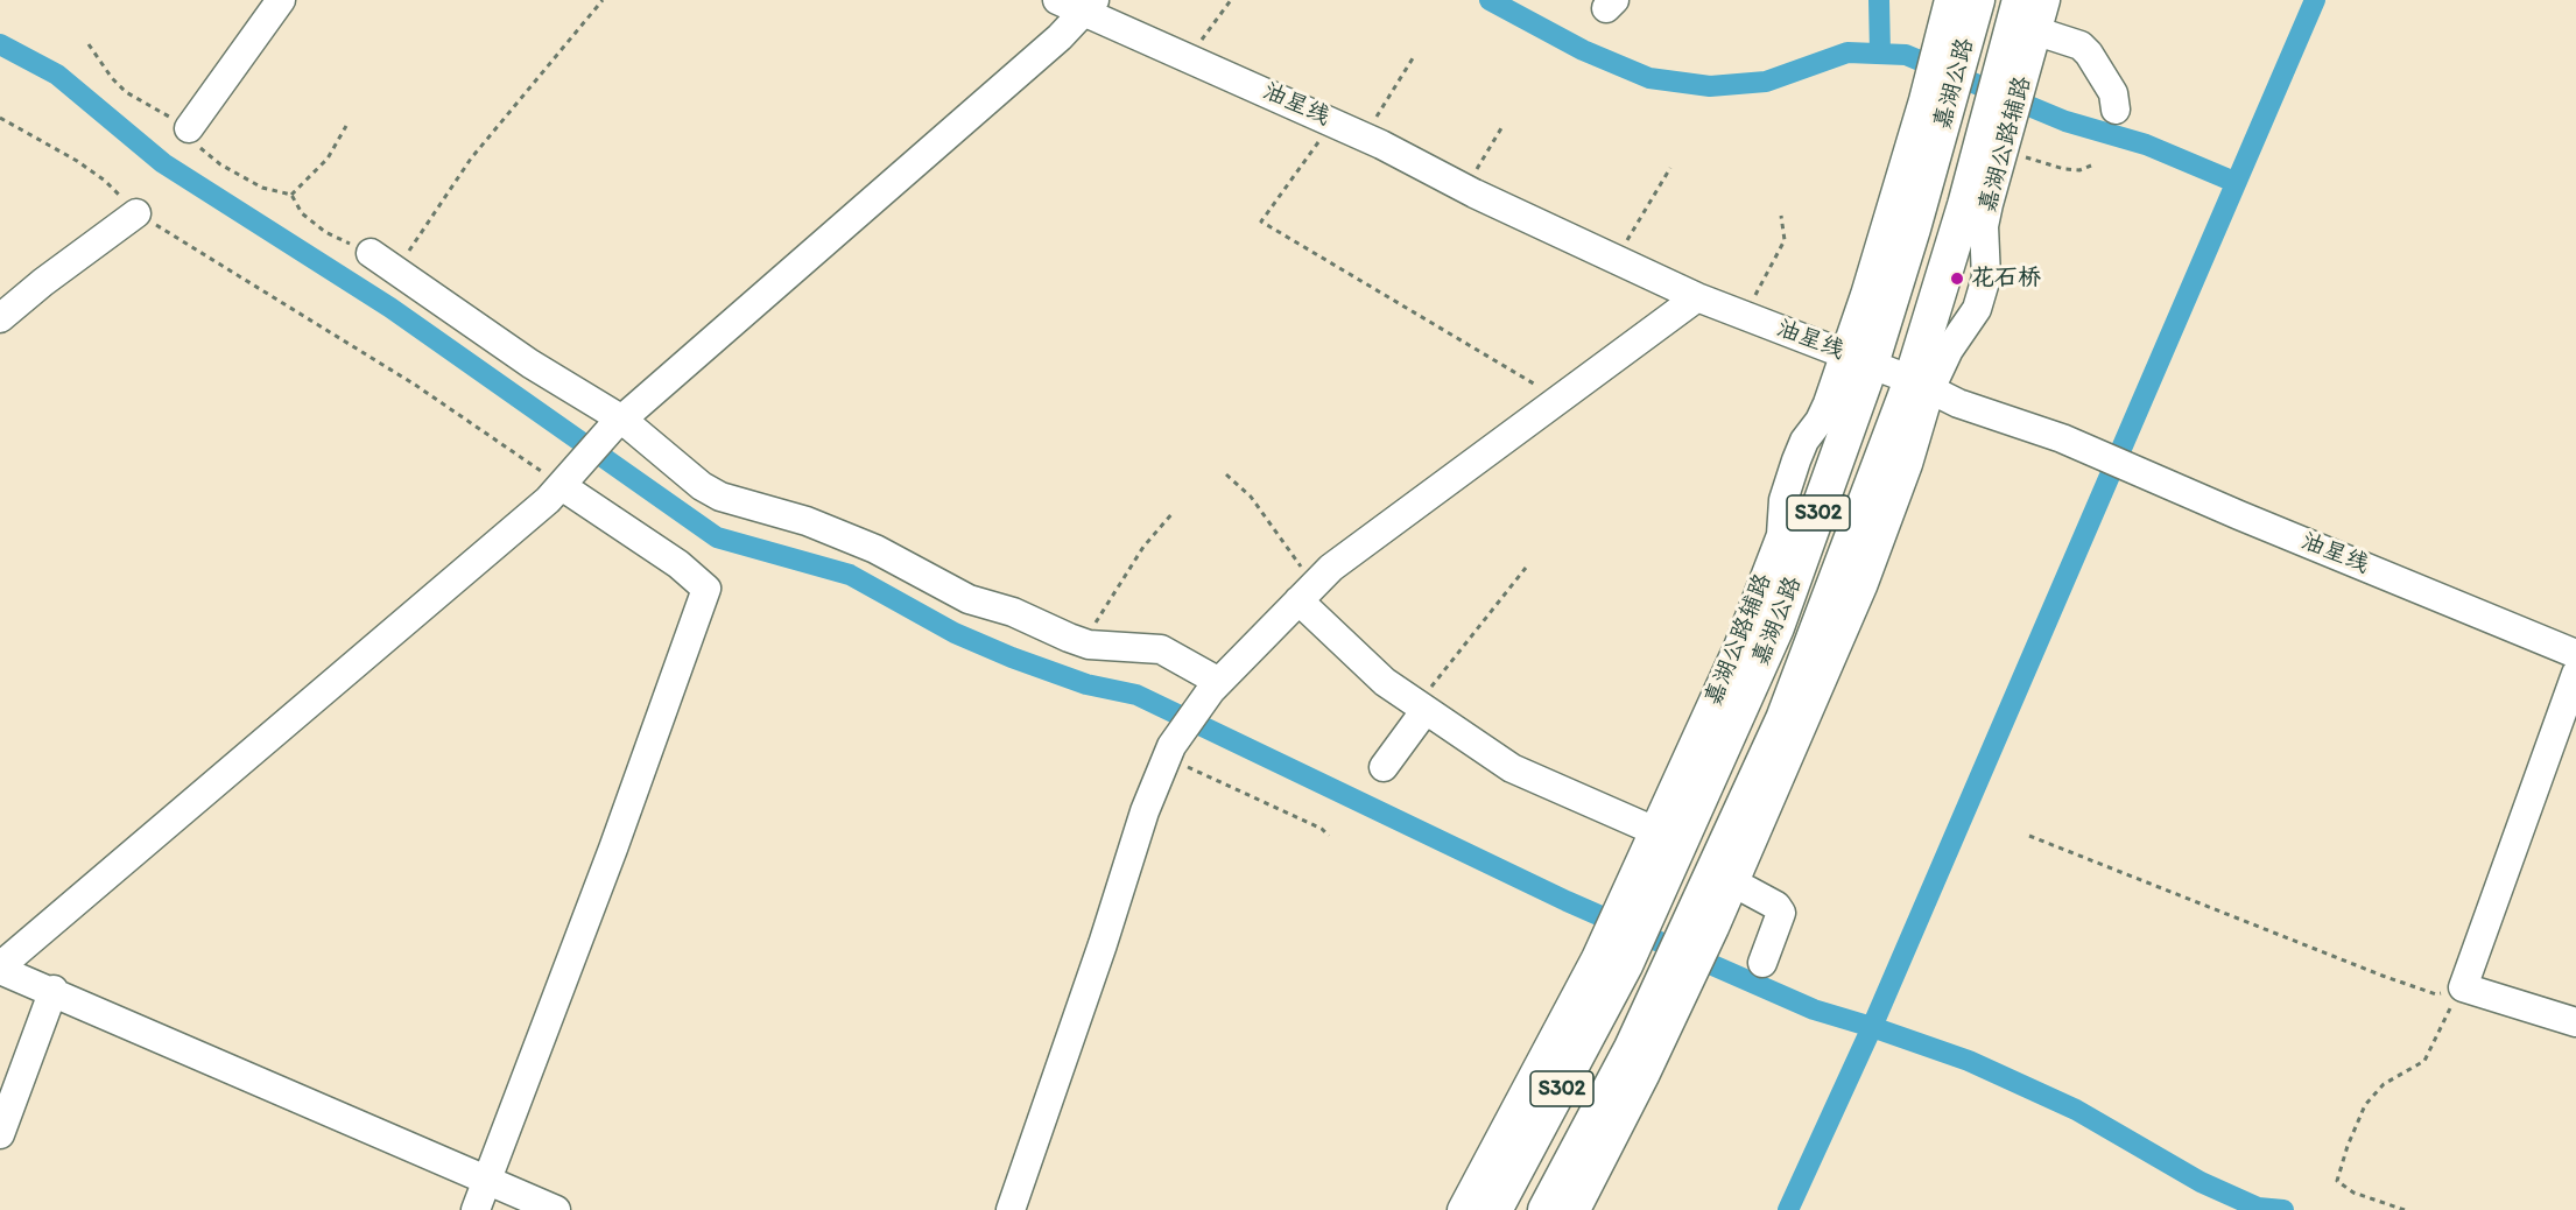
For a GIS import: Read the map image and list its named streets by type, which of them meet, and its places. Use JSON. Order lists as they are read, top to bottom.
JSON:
{
  "streets": {
    "main road": ["嘉湖公路", "S302"],
    "street": ["油星线", "嘉湖公路辅路"]
  },
  "crossings": [
    ["嘉湖公路", "油星线"],
    ["嘉湖公路", "嘉湖公路辅路"],
    ["油星线", "嘉湖公路辅路"]
  ],
  "places": ["花石桥"]
}
